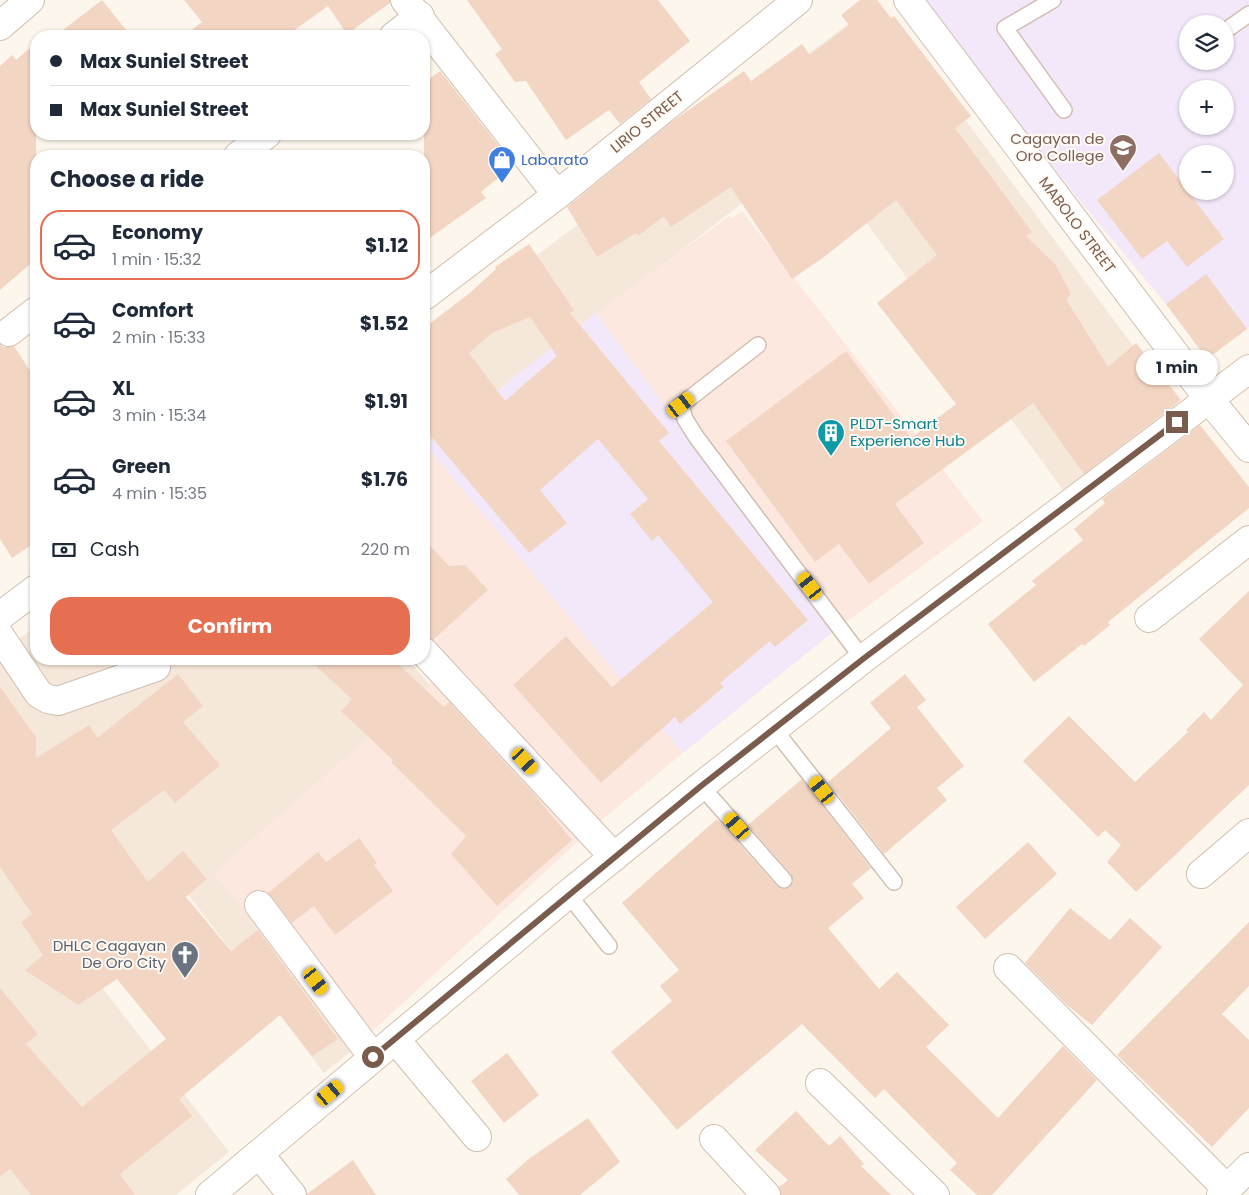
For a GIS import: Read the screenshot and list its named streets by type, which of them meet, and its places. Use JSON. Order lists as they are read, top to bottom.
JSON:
{
  "streets": {
    "street": ["LIRIO STREET", "MABOLO STREET"]
  },
  "places": {
    "school or university": ["Cagayan de Oro College"],
    "shop": ["Labarato"],
    "building": ["PLDT-Smart Experience Hub"],
    "church": ["DHLC Cagayan De Oro City"]
  },
  "page": {
    "map_buttons": ["+", "−"],
    "banner": ["Max Suniel Street", "Max Suniel Street"],
    "heading": "Choose a ride",
    "list": [
      {
        "name": "Economy",
        "note": "1 min · 15:32",
        "value": "$1.12"
      },
      {
        "name": "Comfort",
        "note": "2 min · 15:33",
        "value": "$1.52"
      },
      {
        "name": "XL",
        "note": "3 min · 15:34",
        "value": "$1.91"
      },
      {
        "name": "Green",
        "note": "4 min · 15:35",
        "value": "$1.76"
      }
    ],
    "bubble": "1 min",
    "pay": ["Cash", "220 m"],
    "buttons": "Confirm"
  }
}
